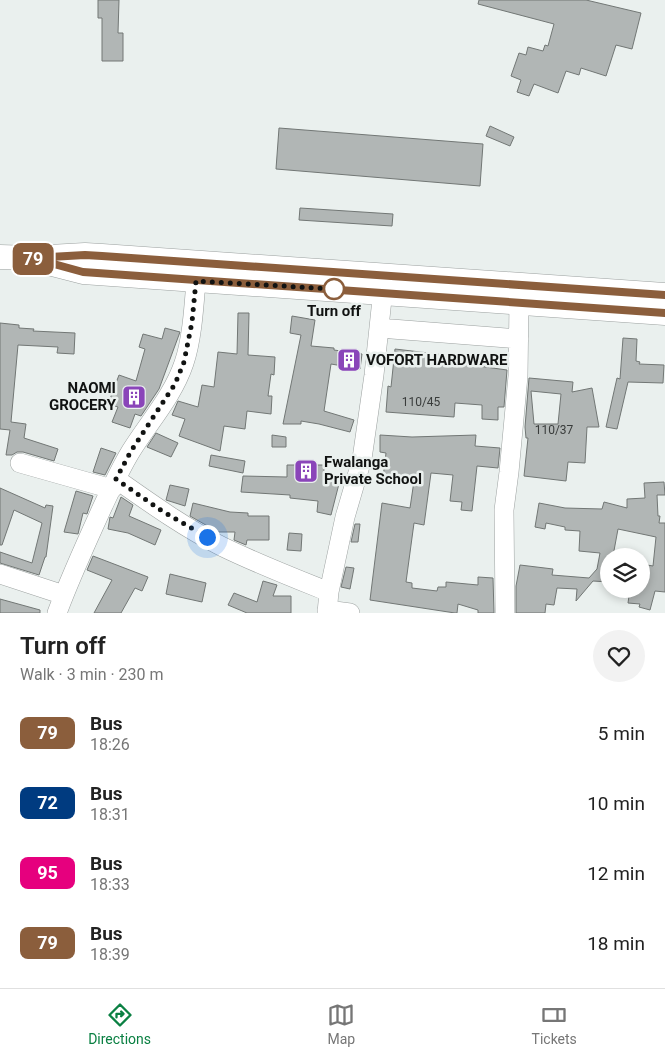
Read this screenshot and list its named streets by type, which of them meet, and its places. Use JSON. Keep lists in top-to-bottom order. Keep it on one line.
{"places":{"other":["Turn off"],"building":["VOFORT HARDWARE","NAOMI GROCERY","Fwalanga Private School"]},"lines":["bus line 79"],"house_numbers":["110/45","110/37"],"page":{"on_map":"79","heading":["Turn off","Walk · 3 min · 230 m"],"list":[{"mark":"79","name":"Bus","note":"18:26","value":"5 min"},{"mark":"72","name":"Bus","note":"18:31","value":"10 min"},{"mark":"95","name":"Bus","note":"18:33","value":"12 min"},{"mark":"79","name":"Bus","note":"18:39","value":"18 min"}],"tabs":["Directions","Map","Tickets"]}}
